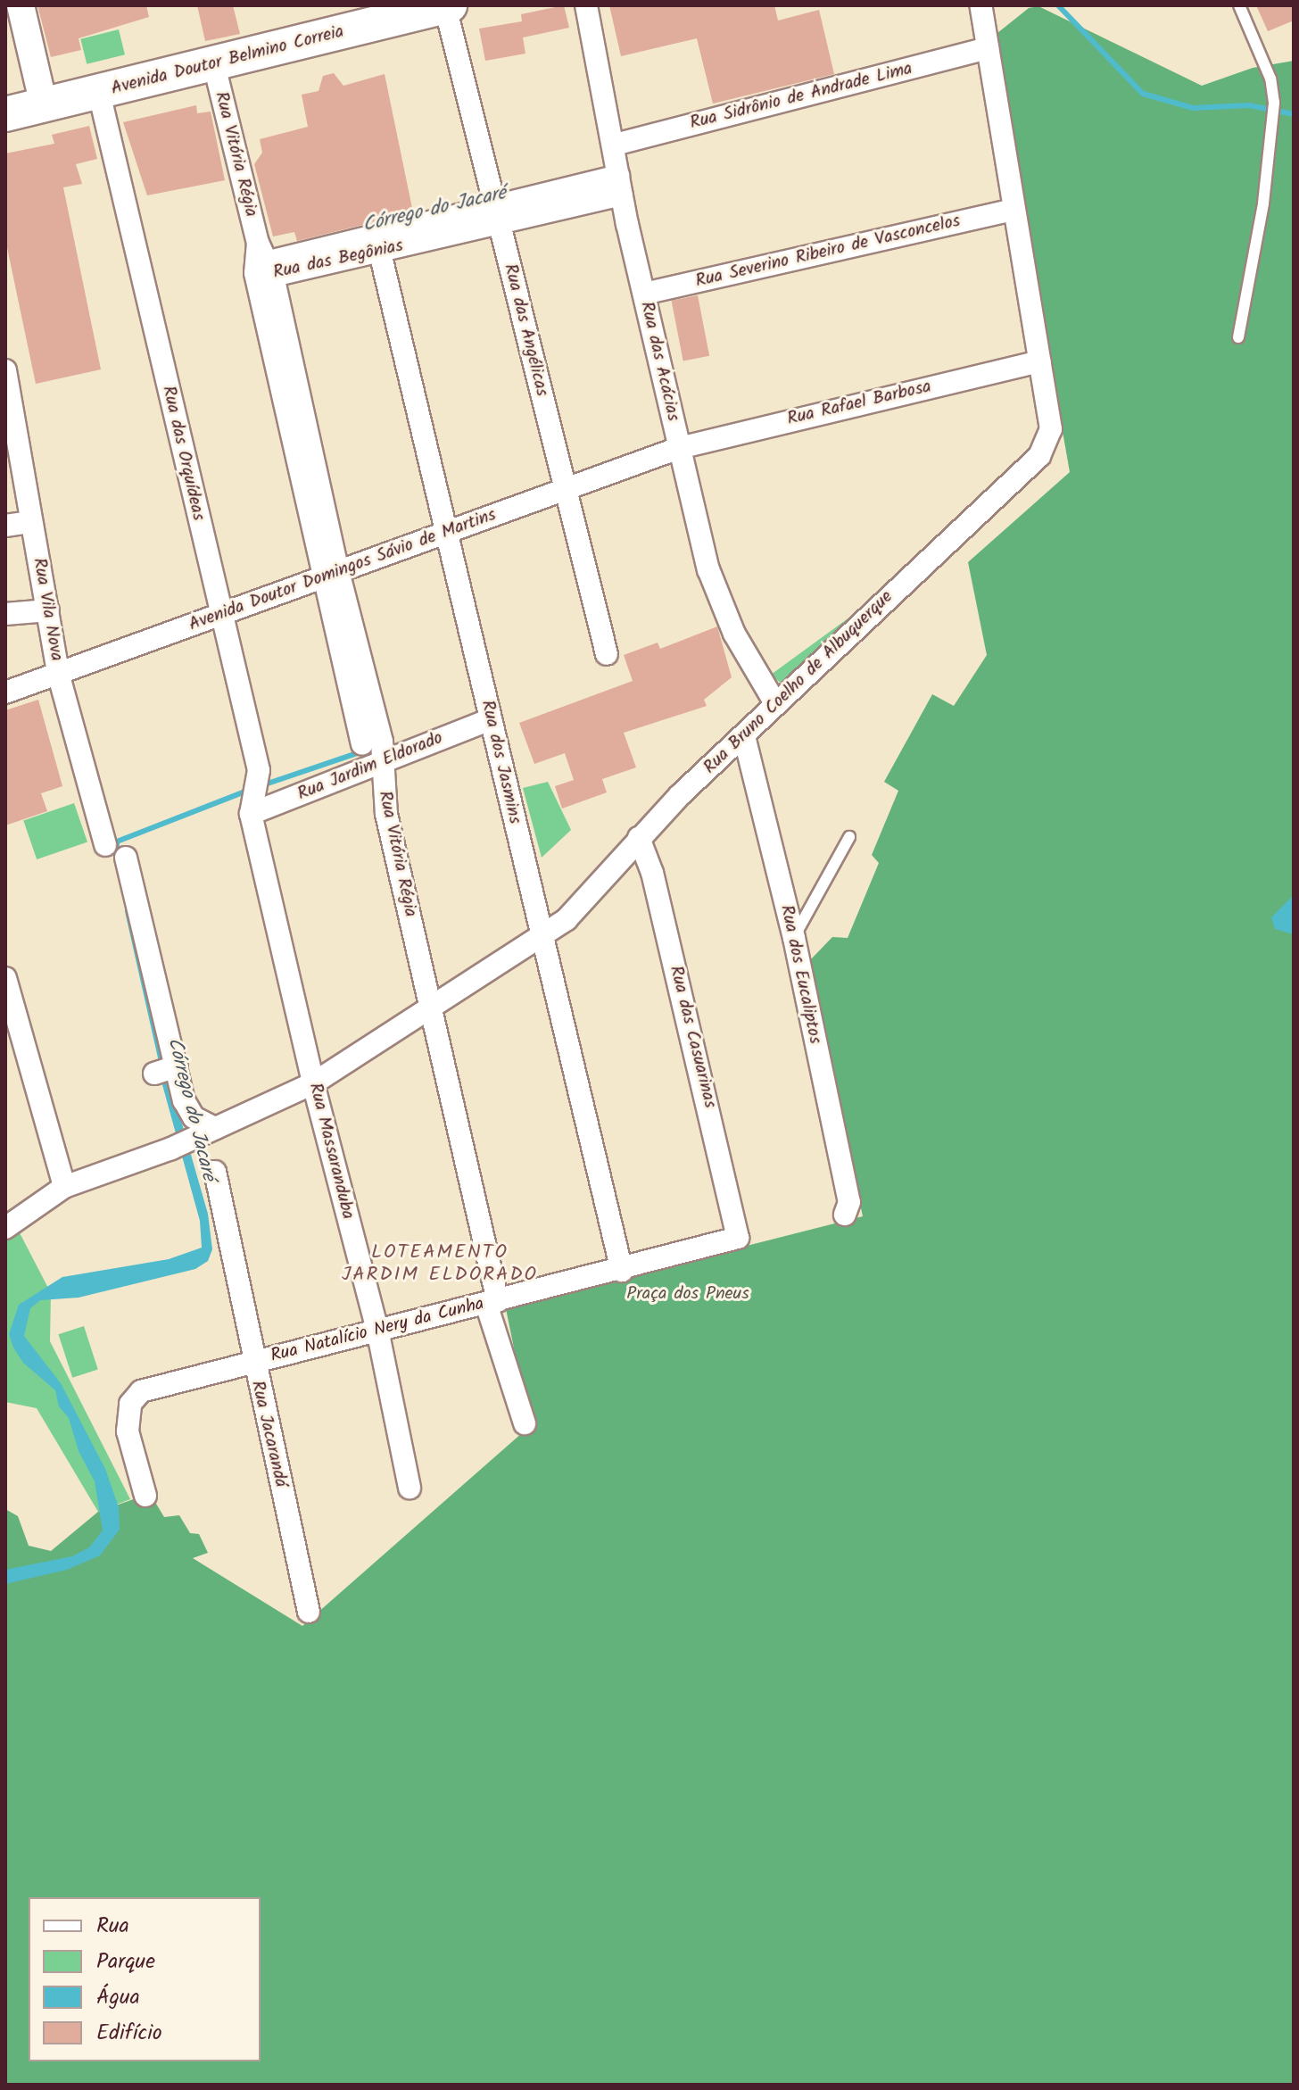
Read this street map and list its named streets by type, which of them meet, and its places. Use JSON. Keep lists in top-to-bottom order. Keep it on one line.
{"streets":{"main road":["Avenida Doutor Belmino Correia"],"street":["Rua Sidrônio de Andrade Lima","Rua Vitória Régia","Rua Severino Ribeiro de Vasconcelos","Rua das Begônias","Rua das Angélicas","Rua das Acácias","Rua Rafael Barbosa","Rua das Orquídeas","Avenida Doutor Domingos Sávio de Martins","Rua Vila Nova","Rua Bruno Coelho de Albuquerque","Rua dos Jasmins","Rua Jardim Eldorado","Rua dos Eucaliptos","Rua das Casuarinas","Rua Massaranduba","Rua Natalício Nery da Cunha","Rua Jacarandá"]},"crossings":[["Avenida Doutor Belmino Correia","Rua Vitória Régia"],["Avenida Doutor Belmino Correia","Rua das Angélicas"],["Avenida Doutor Belmino Correia","Rua das Orquídeas"],["Rua Sidrônio de Andrade Lima","Rua das Acácias"],["Rua Sidrônio de Andrade Lima","Rua Bruno Coelho de Albuquerque"],["Rua Vitória Régia","Rua das Begônias"],["Rua Vitória Régia","Avenida Doutor Domingos Sávio de Martins"],["Rua Vitória Régia","Rua Bruno Coelho de Albuquerque"],["Rua Vitória Régia","Rua Jardim Eldorado"],["Rua Vitória Régia","Rua Natalício Nery da Cunha"],["Rua Severino Ribeiro de Vasconcelos","Rua das Acácias"],["Rua Severino Ribeiro de Vasconcelos","Rua Bruno Coelho de Albuquerque"],["Rua das Begônias","Rua das Angélicas"],["Rua das Begônias","Rua das Acácias"],["Rua das Begônias","Rua dos Jasmins"],["Rua das Angélicas","Avenida Doutor Domingos Sávio de Martins"],["Rua das Acácias","Rua Rafael Barbosa"],["Rua das Acácias","Avenida Doutor Domingos Sávio de Martins"],["Rua das Acácias","Rua Bruno Coelho de Albuquerque"],["Rua Rafael Barbosa","Avenida Doutor Domingos Sávio de Martins"],["Rua Rafael Barbosa","Rua Bruno Coelho de Albuquerque"],["Rua das Orquídeas","Avenida Doutor Domingos Sávio de Martins"],["Rua das Orquídeas","Rua Jardim Eldorado"],["Rua das Orquídeas","Rua Massaranduba"],["Avenida Doutor Domingos Sávio de Martins","Rua Vila Nova"],["Avenida Doutor Domingos Sávio de Martins","Rua dos Jasmins"],["Rua Bruno Coelho de Albuquerque","Rua dos Jasmins"],["Rua Bruno Coelho de Albuquerque","Rua dos Eucaliptos"],["Rua Bruno Coelho de Albuquerque","Rua das Casuarinas"],["Rua Bruno Coelho de Albuquerque","Rua Massaranduba"],["Rua dos Jasmins","Rua Jardim Eldorado"],["Rua dos Jasmins","Rua Natalício Nery da Cunha"],["Rua Jardim Eldorado","Rua Massaranduba"],["Rua das Casuarinas","Rua Natalício Nery da Cunha"],["Rua Massaranduba","Rua Natalício Nery da Cunha"],["Rua Natalício Nery da Cunha","Rua Jacarandá"]],"districts":["LOTEAMENTO JARDIM ELDORADO"],"water":["Córrego do Jacaré"],"parks":["Praça dos Pneus"],"legend":["Rua","Parque","Água","Edifício"]}
